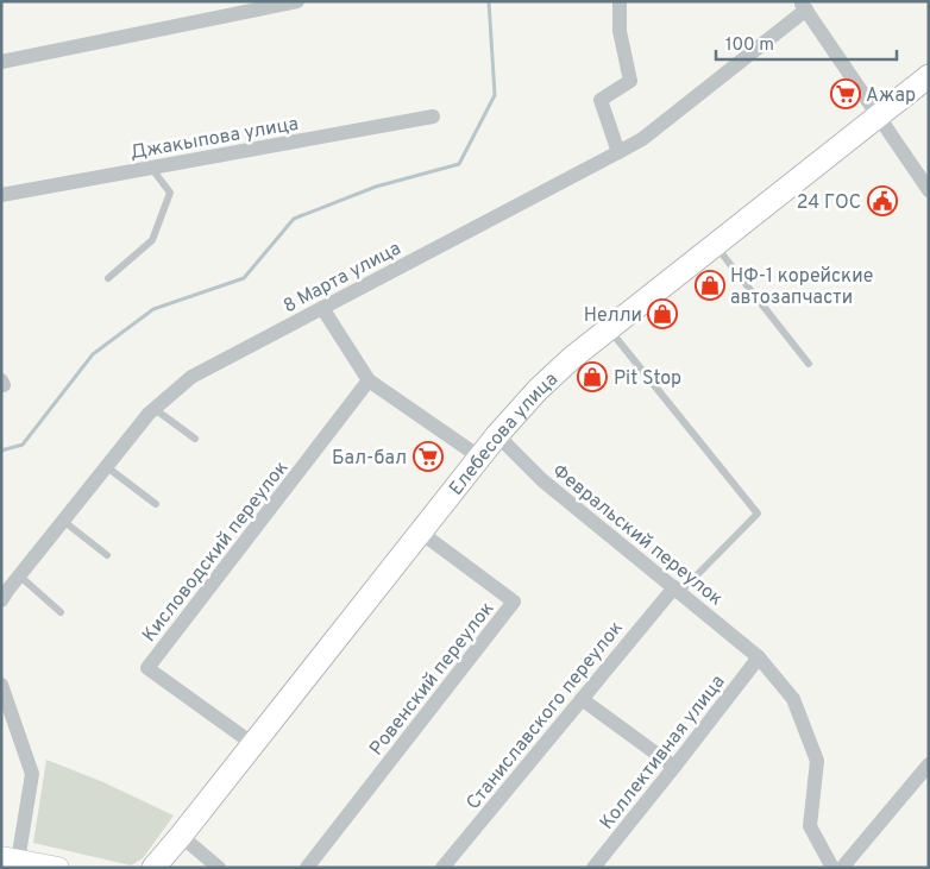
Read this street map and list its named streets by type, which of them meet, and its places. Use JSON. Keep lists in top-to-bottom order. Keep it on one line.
{"streets":{"main road":["Елебесова улица"],"street":["Джакыпова улица","8 Марта улица","Февральский переулок","Кисловодский переулок","Ровенский переулок","Станиславского переулок","Коллективная улица"]},"crossings":[["Елебесова улица","Февральский переулок"],["Елебесова улица","Кисловодский переулок"],["Елебесова улица","Ровенский переулок"],["Февральский переулок","Станиславского переулок"],["Февральский переулок","Коллективная улица"]],"places":{"supermarket":["Ажар","Бал-бал"],"public building":["24 ГОС"],"shop":["НФ-1 корейские автозапчасти","Нелли","Pit Stop"]},"scale_bar":"100 m"}
